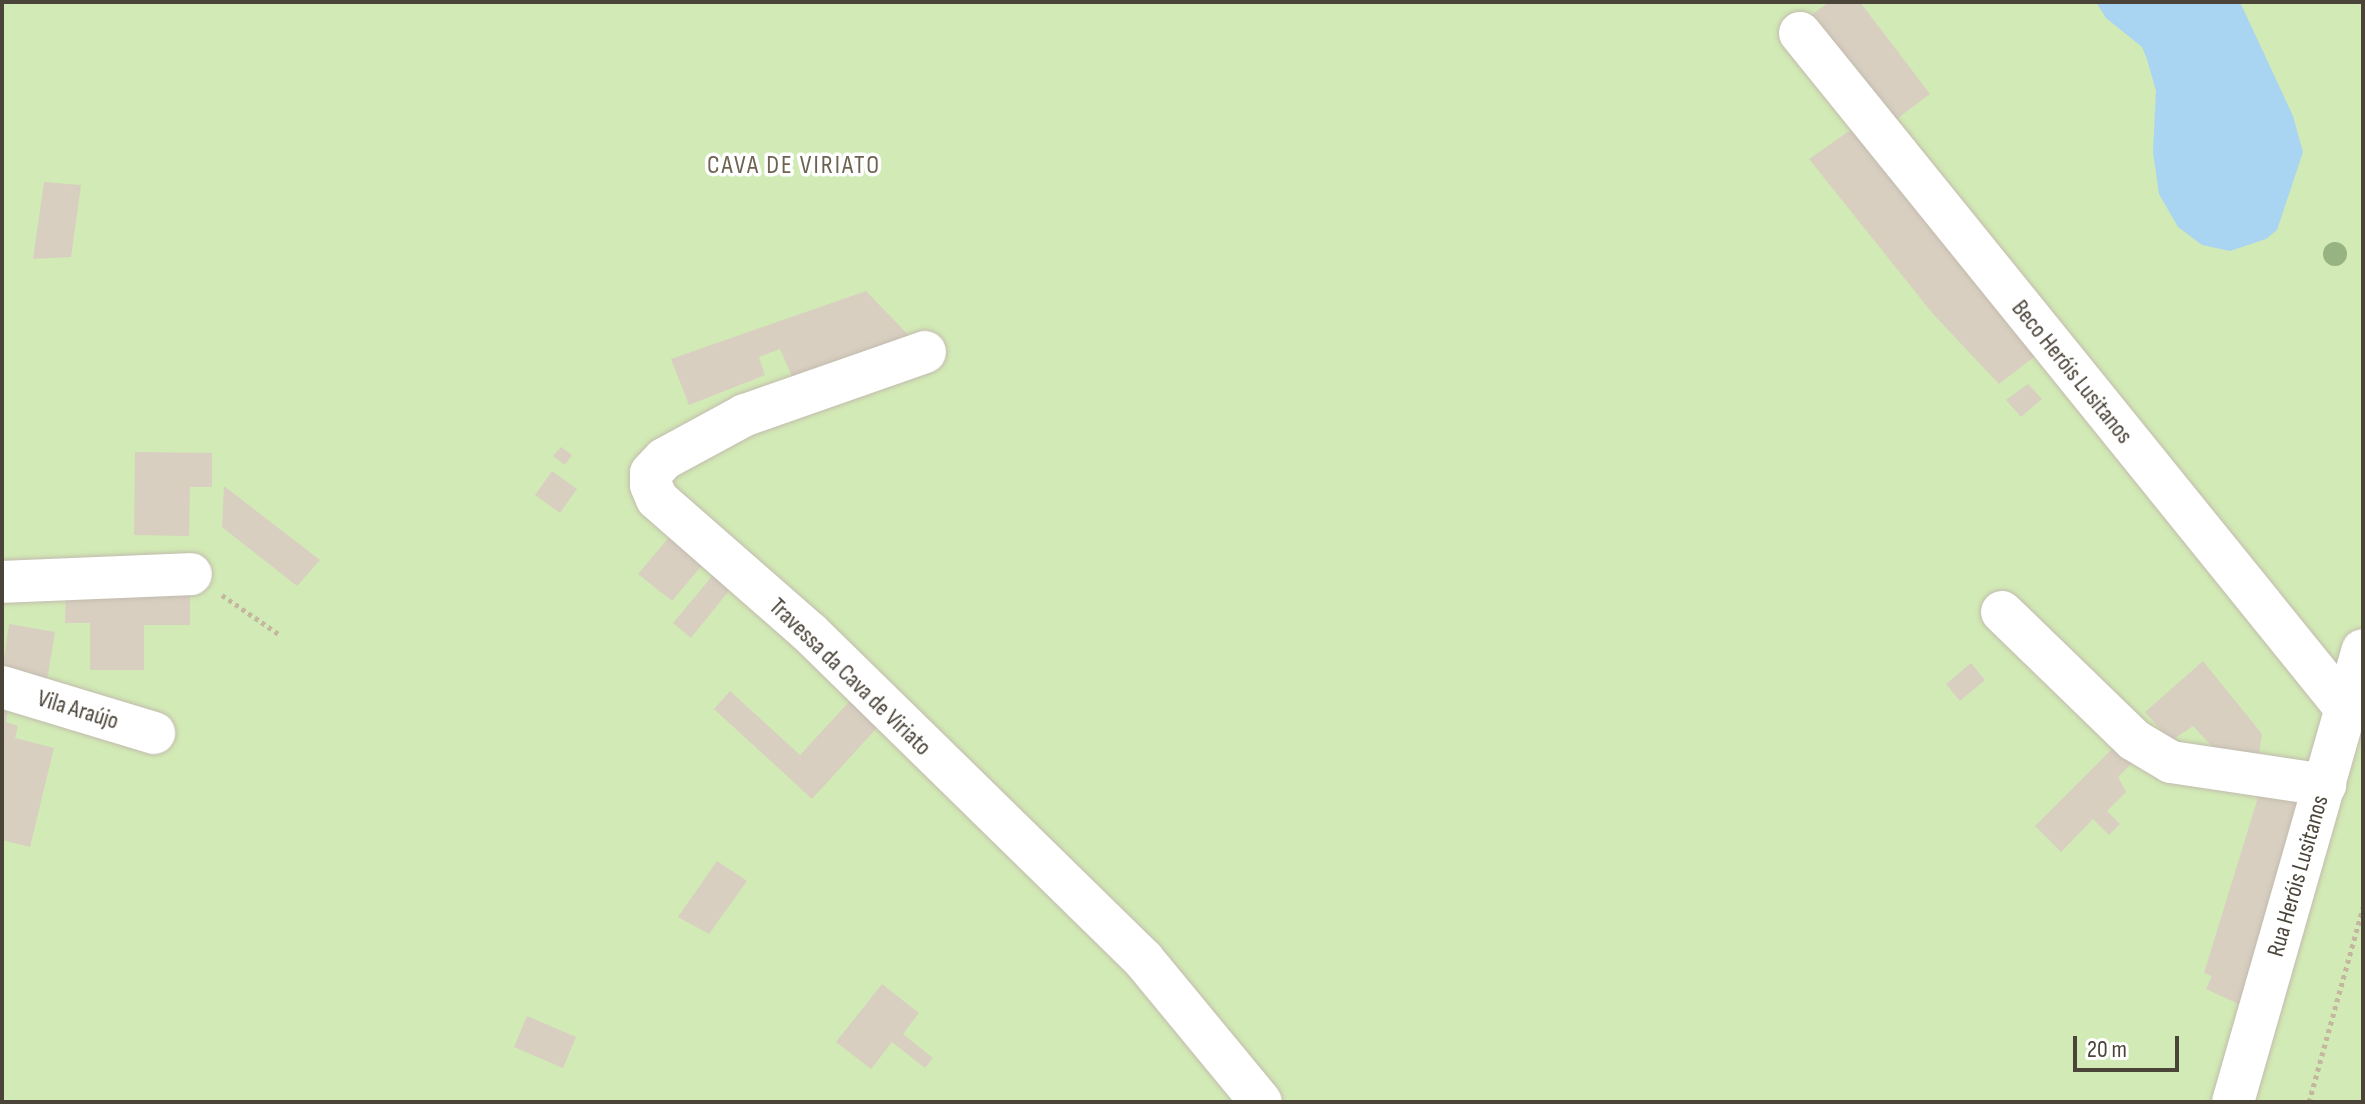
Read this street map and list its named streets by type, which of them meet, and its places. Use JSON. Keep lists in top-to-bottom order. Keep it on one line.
{"streets":{"street":["Beco Heróis Lusitanos","Travessa da Cava de Viriato","Vila Araújo","Rua Heróis Lusitanos"]},"crossings":[["Beco Heróis Lusitanos","Rua Heróis Lusitanos"]],"districts":["CAVA DE VIRIATO"],"scale_bar":"20 m"}
